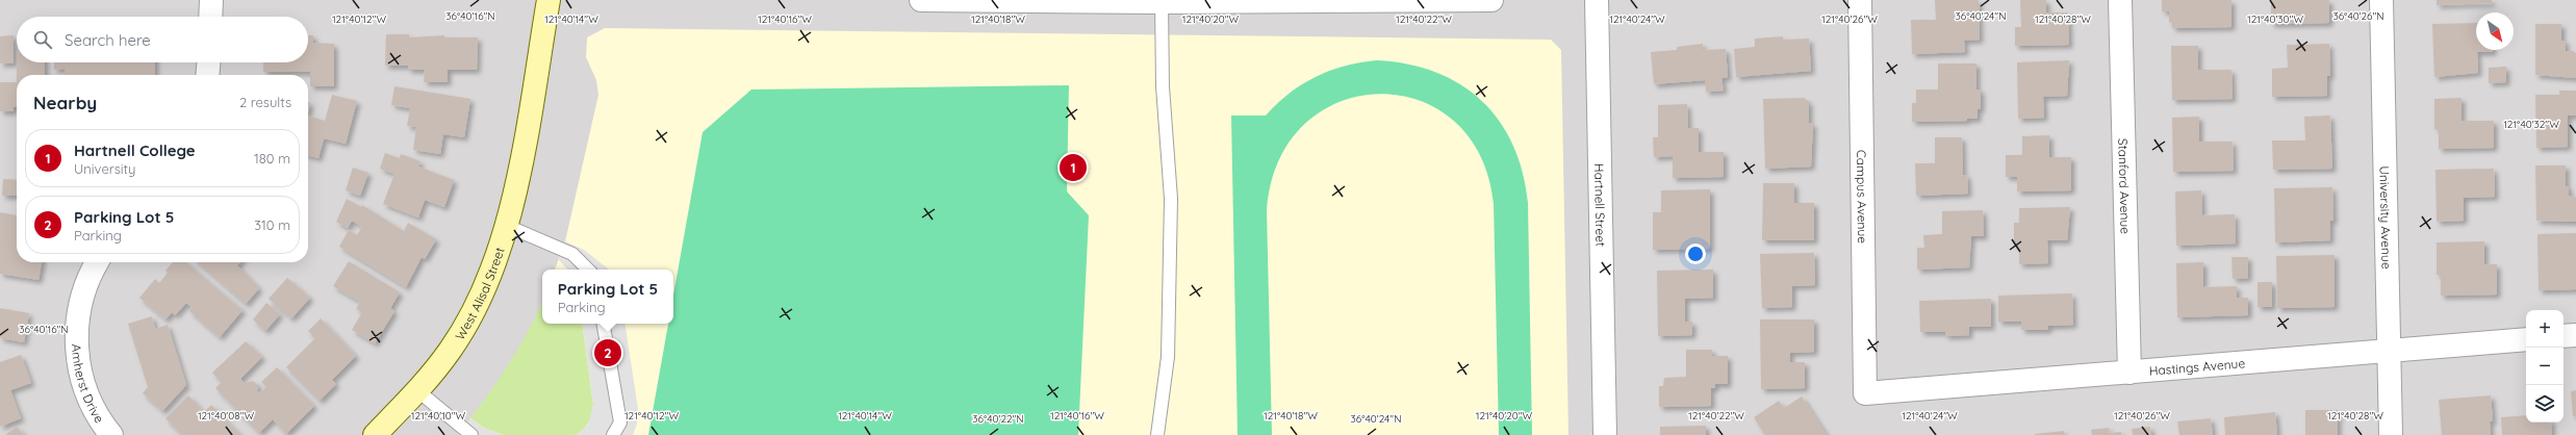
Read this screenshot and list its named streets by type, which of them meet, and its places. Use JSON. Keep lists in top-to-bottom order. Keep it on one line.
{"streets":{"main road":["West Alisal Street"],"street":["Stanford Avenue","Campus Avenue","Hartnell Street","University Avenue","Hastings Avenue","Amherst Drive"]},"crossings":[["Stanford Avenue","Hastings Avenue"],["Campus Avenue","Hastings Avenue"],["University Avenue","Hastings Avenue"]],"north":"bottom right","page":{"search":"Search here","heading":["Nearby","2 results"],"list":[{"mark":"1","name":"Hartnell College","note":"University","value":"180 m"},{"mark":"2","name":"Parking Lot 5","note":"Parking","value":"310 m"}],"pins":["1","2"],"popup":["Parking Lot 5","Parking"],"map_buttons":["+","−"]},"coordinates":["36°40'16\"N","36°40'24\"N","36°40'26\"N","121°40'12\"W","121°40'18\"W","121°40'24\"W","121°40'14\"W","121°40'16\"W","121°40'20\"W","121°40'22\"W","121°40'26\"W","121°40'28\"W","121°40'30\"W","121°40'32\"W","121°40'08\"W","121°40'10\"W","36°40'22\"N"]}
